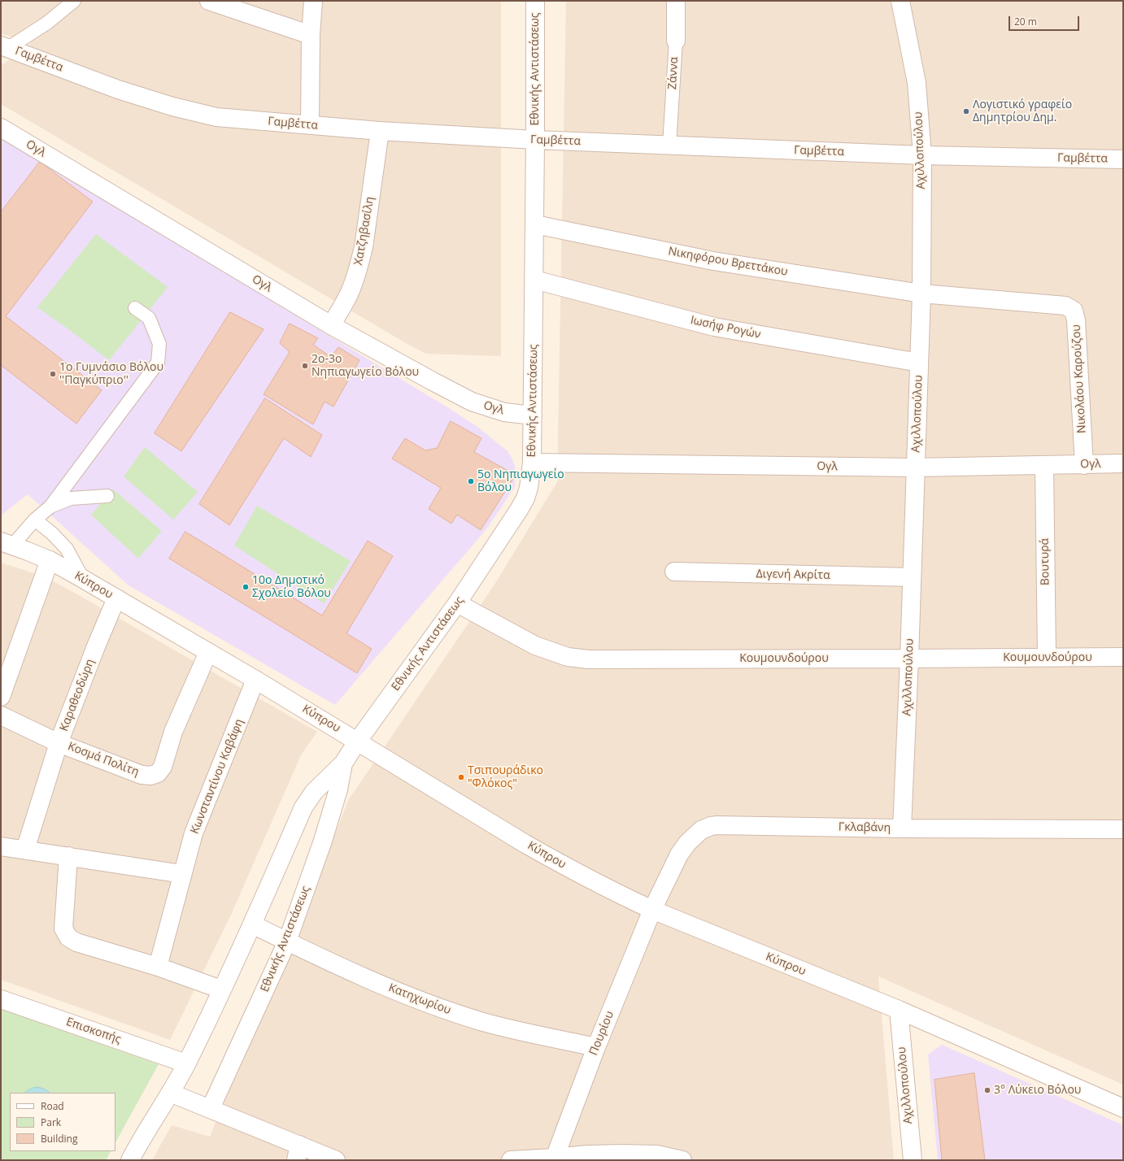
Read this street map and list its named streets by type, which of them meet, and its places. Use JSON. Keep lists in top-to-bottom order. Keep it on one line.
{"streets":{"street":["Γαμβέττα","Εθνικής Αντιστάσεως","Ζάννα","Ογλ","Αχιλλοπούλου","Χατζηβασίλη","Νικηφόρου Βρεττάκου","Ιωσήφ Ρογών","Νικολάου Καρούζου","Βουτυρά","Διγενή Ακρίτα","Κύπρου","Κουμουνδούρου","Καραθεοδώρη","Κοσμά Πολίτη","Κωνσταντίνου Καβάφη","Γκλαβάνη","Κατηχωρίου","Επισκοπής","Πουρίου"]},"crossings":[["Γαμβέττα","Εθνικής Αντιστάσεως"],["Γαμβέττα","Ζάννα"],["Γαμβέττα","Αχιλλοπούλου"],["Γαμβέττα","Χατζηβασίλη"],["Εθνικής Αντιστάσεως","Ογλ"],["Εθνικής Αντιστάσεως","Νικηφόρου Βρεττάκου"],["Εθνικής Αντιστάσεως","Ιωσήφ Ρογών"],["Εθνικής Αντιστάσεως","Κύπρου"],["Εθνικής Αντιστάσεως","Κουμουνδούρου"],["Εθνικής Αντιστάσεως","Κατηχωρίου"],["Εθνικής Αντιστάσεως","Επισκοπής"],["Ογλ","Αχιλλοπούλου"],["Ογλ","Χατζηβασίλη"],["Ογλ","Νικολάου Καρούζου"],["Ογλ","Βουτυρά"],["Αχιλλοπούλου","Νικηφόρου Βρεττάκου"],["Αχιλλοπούλου","Ιωσήφ Ρογών"],["Αχιλλοπούλου","Νικολάου Καρούζου"],["Αχιλλοπούλου","Διγενή Ακρίτα"],["Αχιλλοπούλου","Κύπρου"],["Αχιλλοπούλου","Κουμουνδούρου"],["Αχιλλοπούλου","Γκλαβάνη"],["Νικηφόρου Βρεττάκου","Νικολάου Καρούζου"],["Βουτυρά","Κουμουνδούρου"],["Κύπρου","Καραθεοδώρη"],["Κύπρου","Κοσμά Πολίτη"],["Κύπρου","Κωνσταντίνου Καβάφη"],["Κύπρου","Γκλαβάνη"],["Κύπρου","Πουρίου"],["Καραθεοδώρη","Κοσμά Πολίτη"],["Γκλαβάνη","Πουρίου"],["Κατηχωρίου","Πουρίου"]],"places":["Λογιστικό γραφείο Δημητρίου Δημ.","2ο-3ο Νηπιαγωγείο Βόλου","1ο Γυμνάσιο Βόλου ''Παγκύπριο''","5ο Νηπιαγωγείο Βόλου","10ο Δημοτικό Σχολείο Βόλου","Τσιπουράδικο \"Φλόκος\"","3° Λύκειο Βόλου"],"legend":["Road","Park","Building"],"scale_bar":"20 m"}
